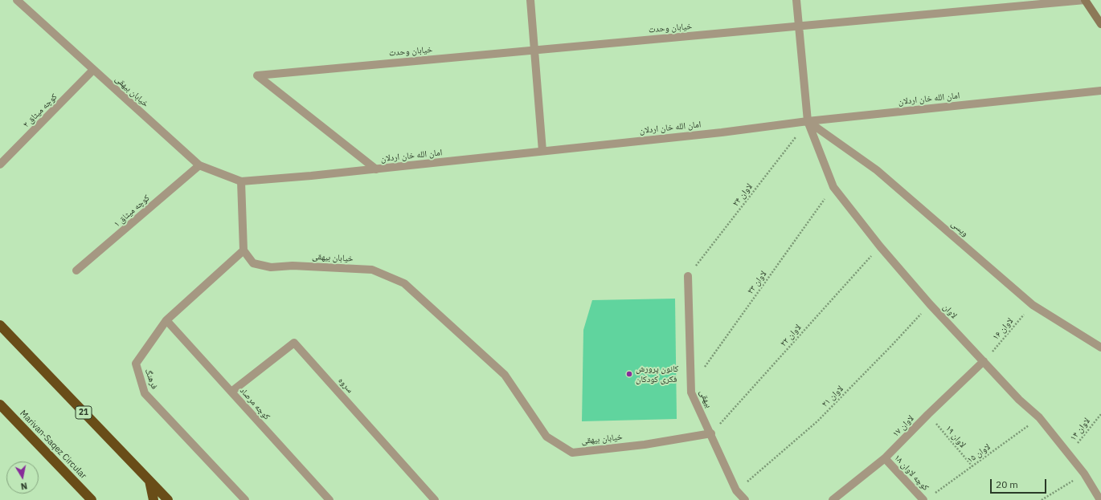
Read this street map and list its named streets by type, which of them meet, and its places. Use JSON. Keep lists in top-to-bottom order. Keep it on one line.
{"streets":{"highway":["21","Marivan-Saqez Circular"],"street":["خیابان وحدت","خیابان بیهقی","امان الله خان اردلان","کوچه میثاق ۲","کوچه میثاق ۱","ویسی","لاوان","فرهنگ","سروه","بیهقی","کوچه مرصاد","لاوان ۱۷","کوچه لاوان ۱۸"],"path":["لاوان ۲۴","لاوان ۲۳","لاوان ۱۶","لاوان ۲۲","لاوان ۲۱","لاوان ۱۴","لاوان ۱۹","لاوان ۱۵"]},"crossings":[["خیابان وحدت","امان الله خان اردلان"],["خیابان وحدت","لاوان"],["خیابان بیهقی","امان الله خان اردلان"],["خیابان بیهقی","کوچه میثاق ۲"],["خیابان بیهقی","کوچه میثاق ۱"],["خیابان بیهقی","لاوان ۲۲"],["خیابان بیهقی","فرهنگ"],["خیابان بیهقی","بیهقی"],["امان الله خان اردلان","لاوان ۲۴"],["امان الله خان اردلان","ویسی"],["امان الله خان اردلان","لاوان"],["لاوان ۲۴","ویسی"],["لاوان ۲۴","لاوان"],["لاوان ۲۴","بیهقی"],["ویسی","لاوان"],["ویسی","لاوان ۱۶"],["لاوان ۲۳","لاوان"],["لاوان ۲۳","بیهقی"],["لاوان","لاوان ۱۶"],["لاوان","لاوان ۲۲"],["لاوان","لاوان ۲۱"],["لاوان","لاوان ۱۷"],["لاوان","لاوان ۱۴"],["لاوان","لاوان ۱۵"],["لاوان ۱۶","لاوان ۱۷"],["لاوان ۲۲","بیهقی"],["فرهنگ","کوچه مرصاد"],["سروه","کوچه مرصاد"],["لاوان ۲۱","بیهقی"],["لاوان ۱۷","لاوان ۱۹"],["لاوان ۱۷","کوچه لاوان ۱۸"],["لاوان ۱۹","لاوان ۱۵"]],"places":["کانون پرورش فکری کودکان"],"scale_bar":"20 m","north":"bottom"}
